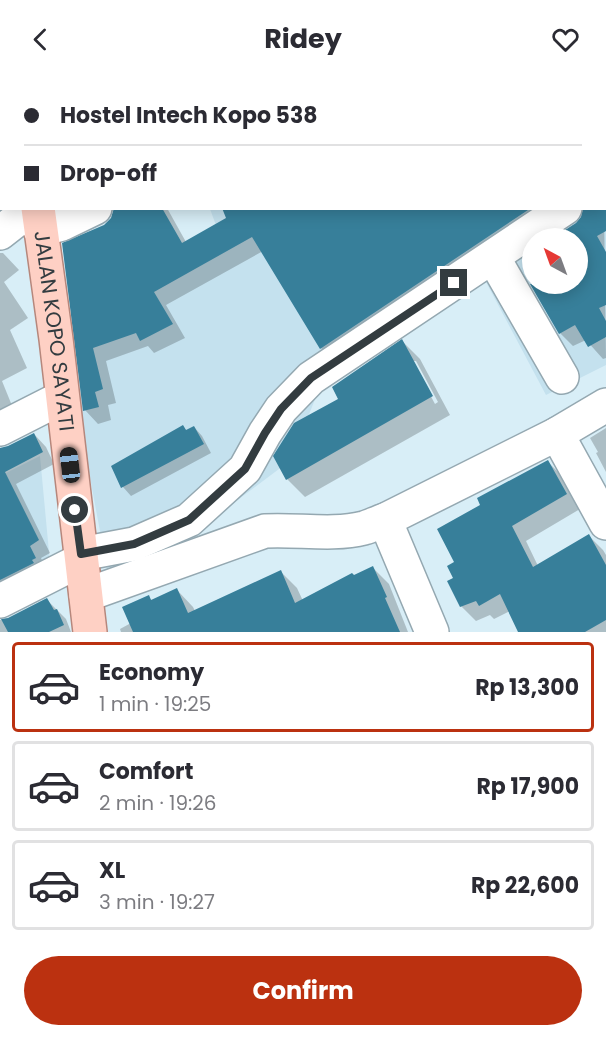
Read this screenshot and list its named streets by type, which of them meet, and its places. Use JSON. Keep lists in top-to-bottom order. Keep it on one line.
{"streets":{"main road":["JALAN KOPO SAYATI"]},"north":"top left","page":{"header":"Ridey","banner":["Hostel Intech Kopo 538","Drop-off"],"list":[{"name":"Economy","note":"1 min · 19:25","value":"Rp 13,300"},{"name":"Comfort","note":"2 min · 19:26","value":"Rp 17,900"},{"name":"XL","note":"3 min · 19:27","value":"Rp 22,600"}],"buttons":"Confirm"}}
